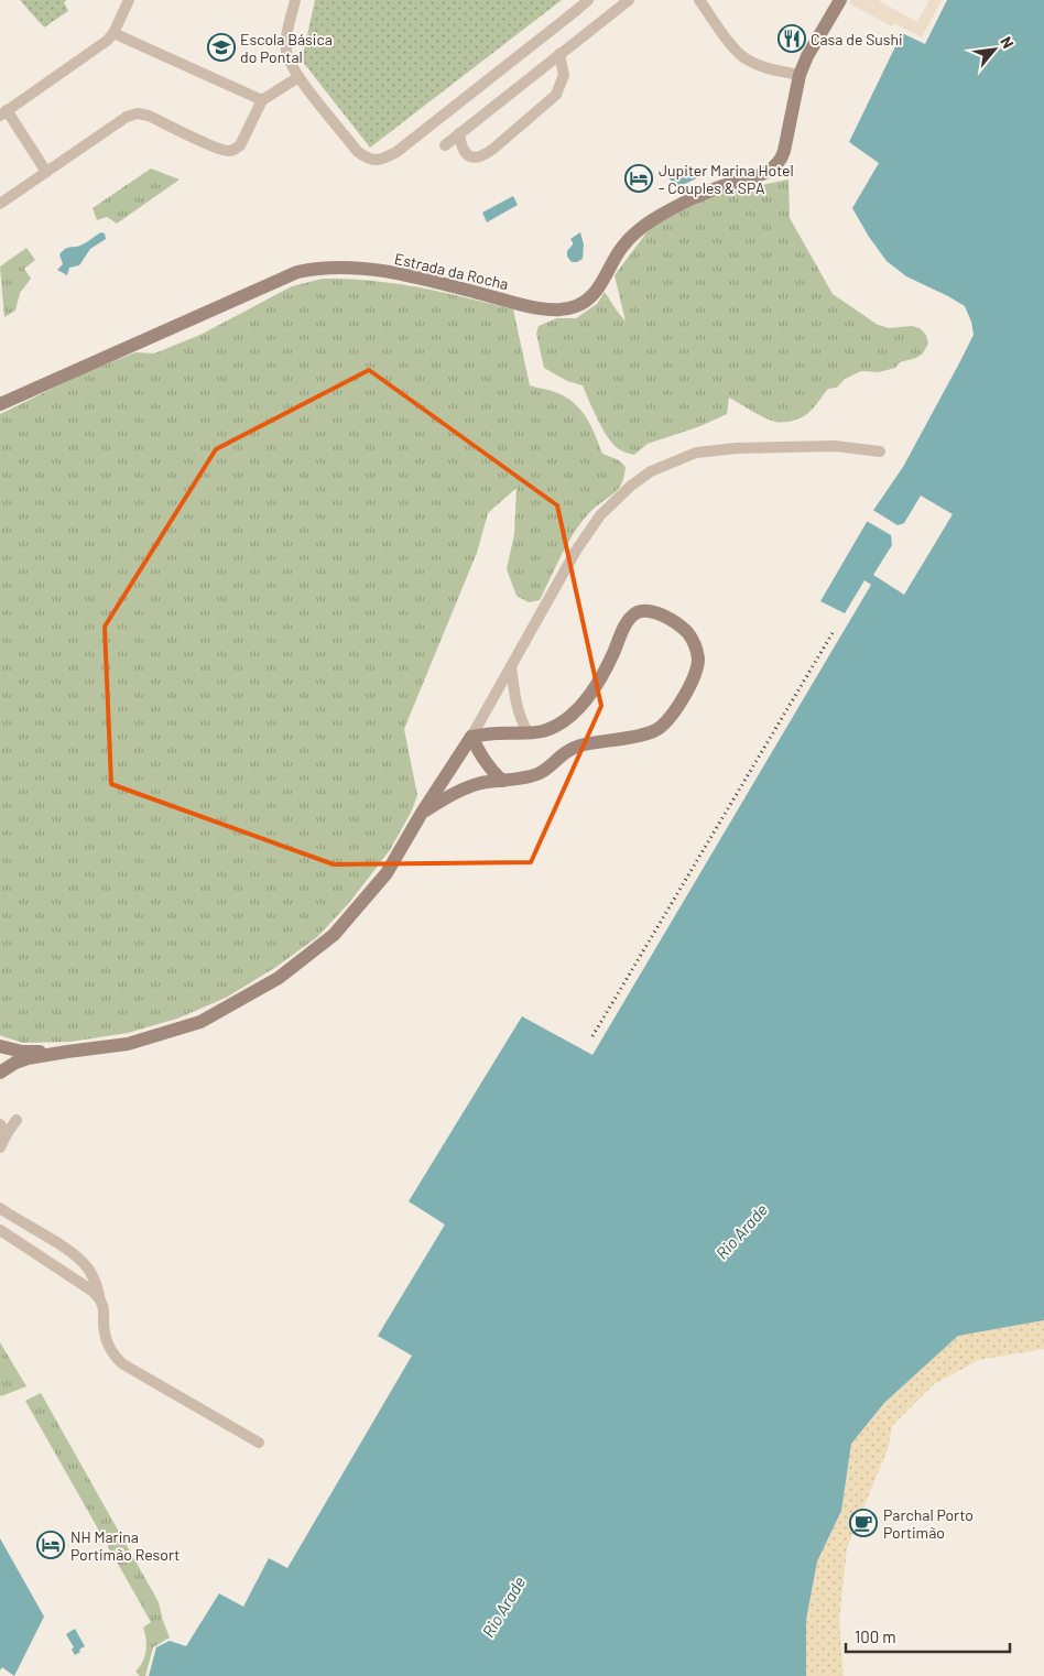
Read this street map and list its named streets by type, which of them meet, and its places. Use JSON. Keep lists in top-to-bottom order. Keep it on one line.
{"streets":{"street":["Estrada da Rocha"]},"water":["Rio Arade"],"places":{"restaurant":["Casa de Sushi"],"school or university":["Escola Básica do Pontal"],"hotel":["Jupiter Marina Hotel - Couples & SPA","NH Marina Portimão Resort"],"cafe":["Parchal Porto Portimão"]},"scale_bar":"100 m","north":"top right"}
